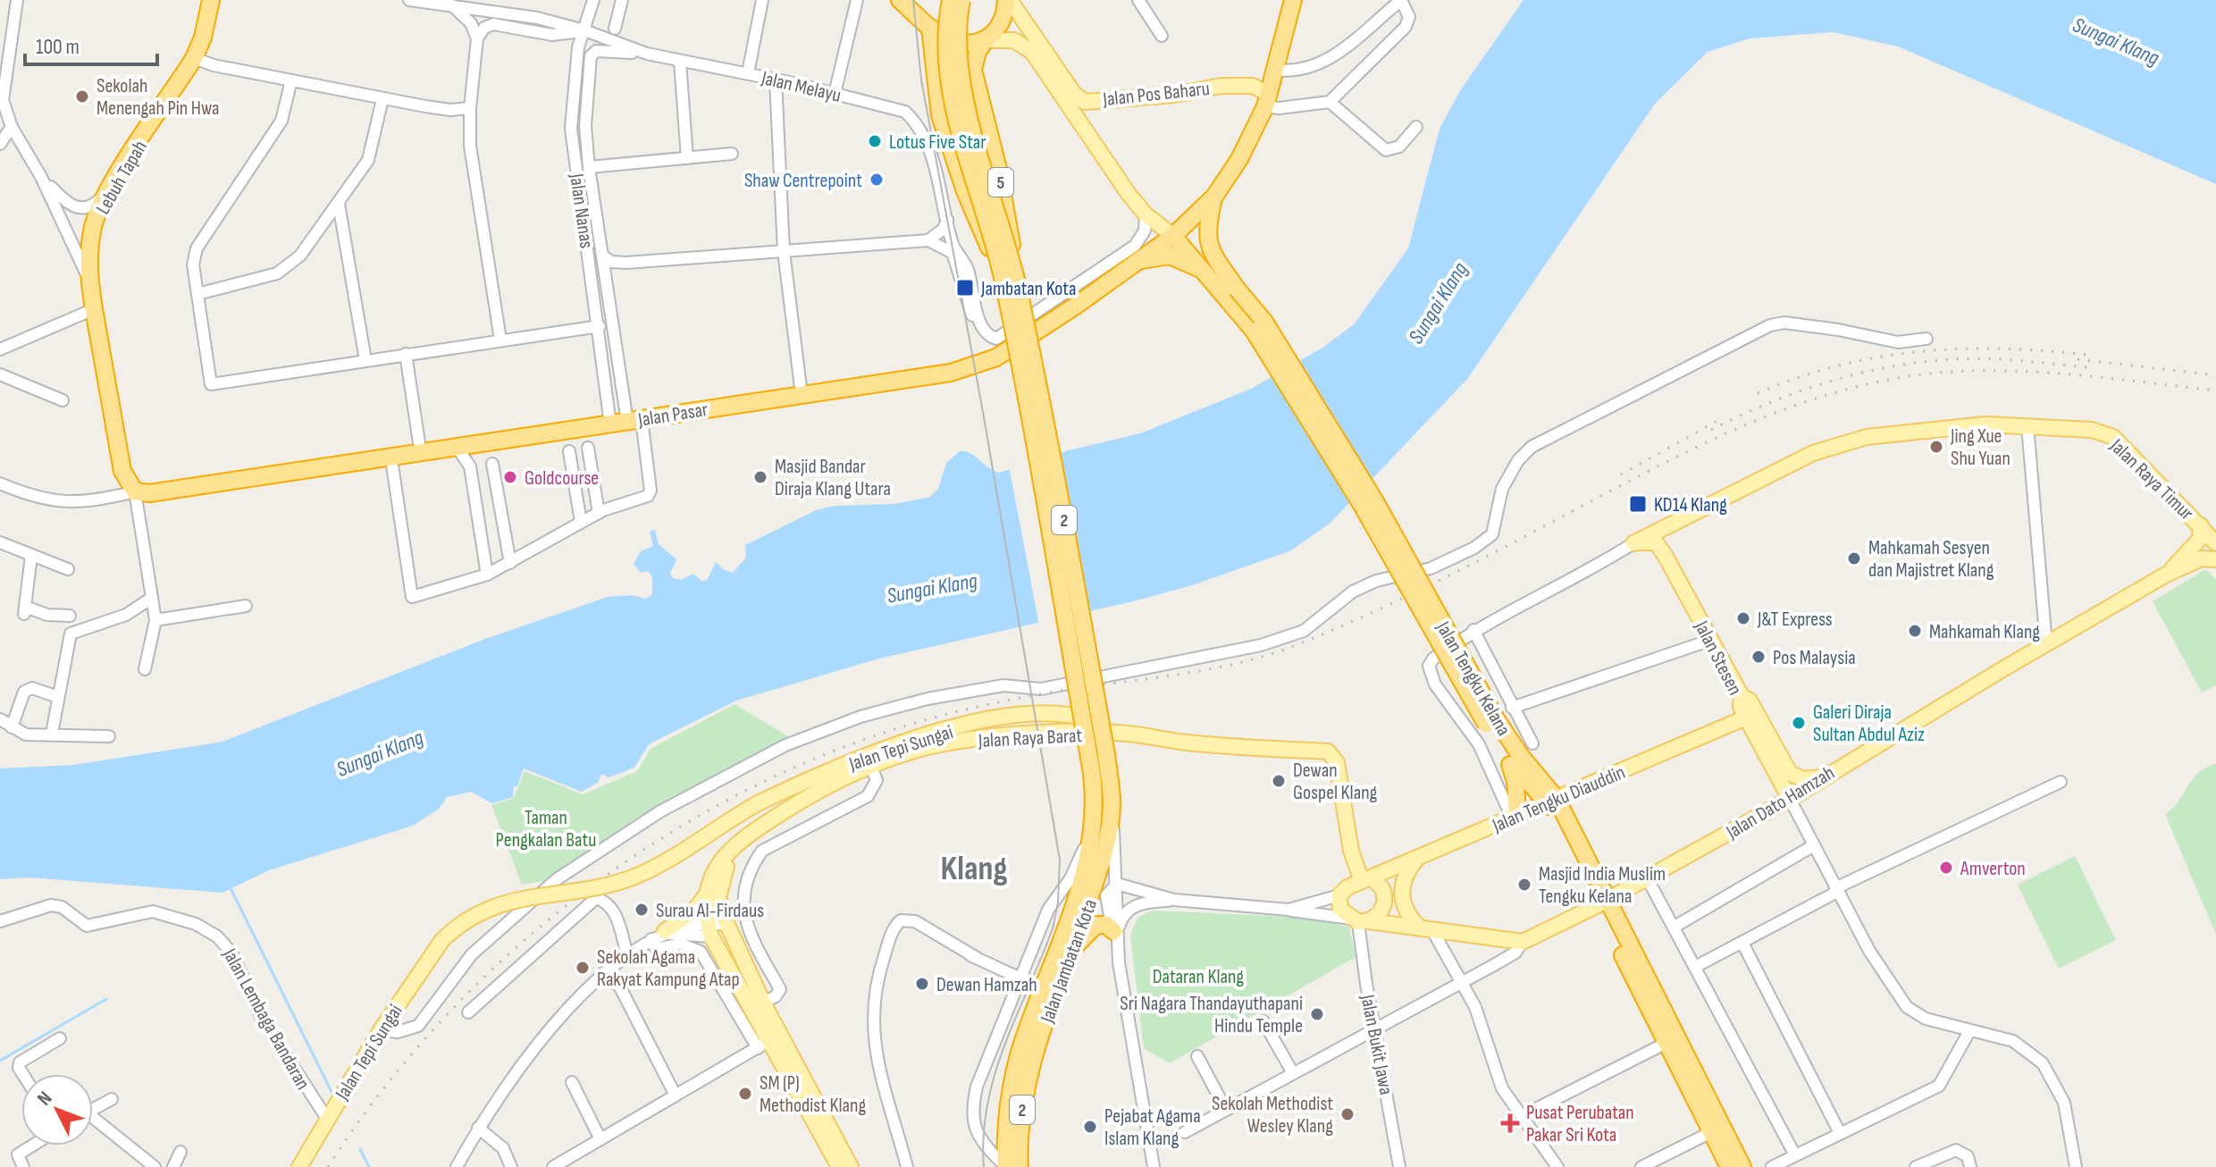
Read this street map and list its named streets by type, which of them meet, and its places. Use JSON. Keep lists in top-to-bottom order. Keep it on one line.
{"streets":{"highway":["Lebuh Tapah","5","Jalan Pasar","2","Jalan Tengku Kelana","Jalan Jambatan Kota"],"main road":["Jalan Pos Baharu","Jalan Raya Timur","Jalan Stesen","Jalan Raya Barat","Jalan Tepi Sungai","Jalan Tengku Diauddin","Jalan Dato Hamzah","Jalan Bukit Jawa"],"street":["Jalan Melayu","Jalan Nanas","Jalan Lembaga Bandaran"]},"crossings":[["Jalan Melayu","Jalan Pos Baharu"],["Jalan Melayu","Jalan Nanas"],["Jalan Pos Baharu","5"],["Jalan Pos Baharu","Jalan Pasar"],["Jalan Pos Baharu","Jalan Tengku Kelana"],["Lebuh Tapah","Jalan Pasar"],["5","2"],["5","Jalan Jambatan Kota"],["Jalan Nanas","Jalan Pasar"],["Jalan Pasar","Jalan Tengku Kelana"],["2","Jalan Jambatan Kota"],["Jalan Stesen","Jalan Tengku Diauddin"],["Jalan Stesen","Jalan Dato Hamzah"],["Jalan Tengku Kelana","Jalan Tengku Diauddin"],["Jalan Tengku Kelana","Jalan Dato Hamzah"],["Jalan Raya Barat","Jalan Tepi Sungai"],["Jalan Raya Barat","Jalan Bukit Jawa"],["Jalan Tepi Sungai","Jalan Lembaga Bandaran"],["Jalan Tengku Diauddin","Jalan Bukit Jawa"]],"districts":["Klang"],"water":["Sungai Klang"],"parks":["Taman Pengkalan Batu","Dataran Klang"],"places":{"other":["Sekolah Menengah Pin Hwa","Lotus Five Star","Shaw Centrepoint","Jing Xue Shu Yuan","Goldcourse","Masjid Bandar Diraja Klang Utara","Mahkamah Sesyen dan Majistret Klang","J&T Express","Mahkamah Klang","Pos Malaysia","Galeri Diraja Sultan Abdul Aziz","Dewan Gospel Klang","Amverton","Masjid India Muslim Tengku Kelana","Surau Al-Firdaus","Sekolah Agama Rakyat Kampung Atap","Dewan Hamzah","Sri Nagara Thandayuthapani Hindu Temple","SM (P) Methodist Klang","Sekolah Methodist Wesley Klang","Pejabat Agama Islam Klang"],"transit":["Jambatan Kota","KD14 Klang"],"health":["Pusat Perubatan Pakar Sri Kota"]},"scale_bar":"100 m","north":"top left"}
